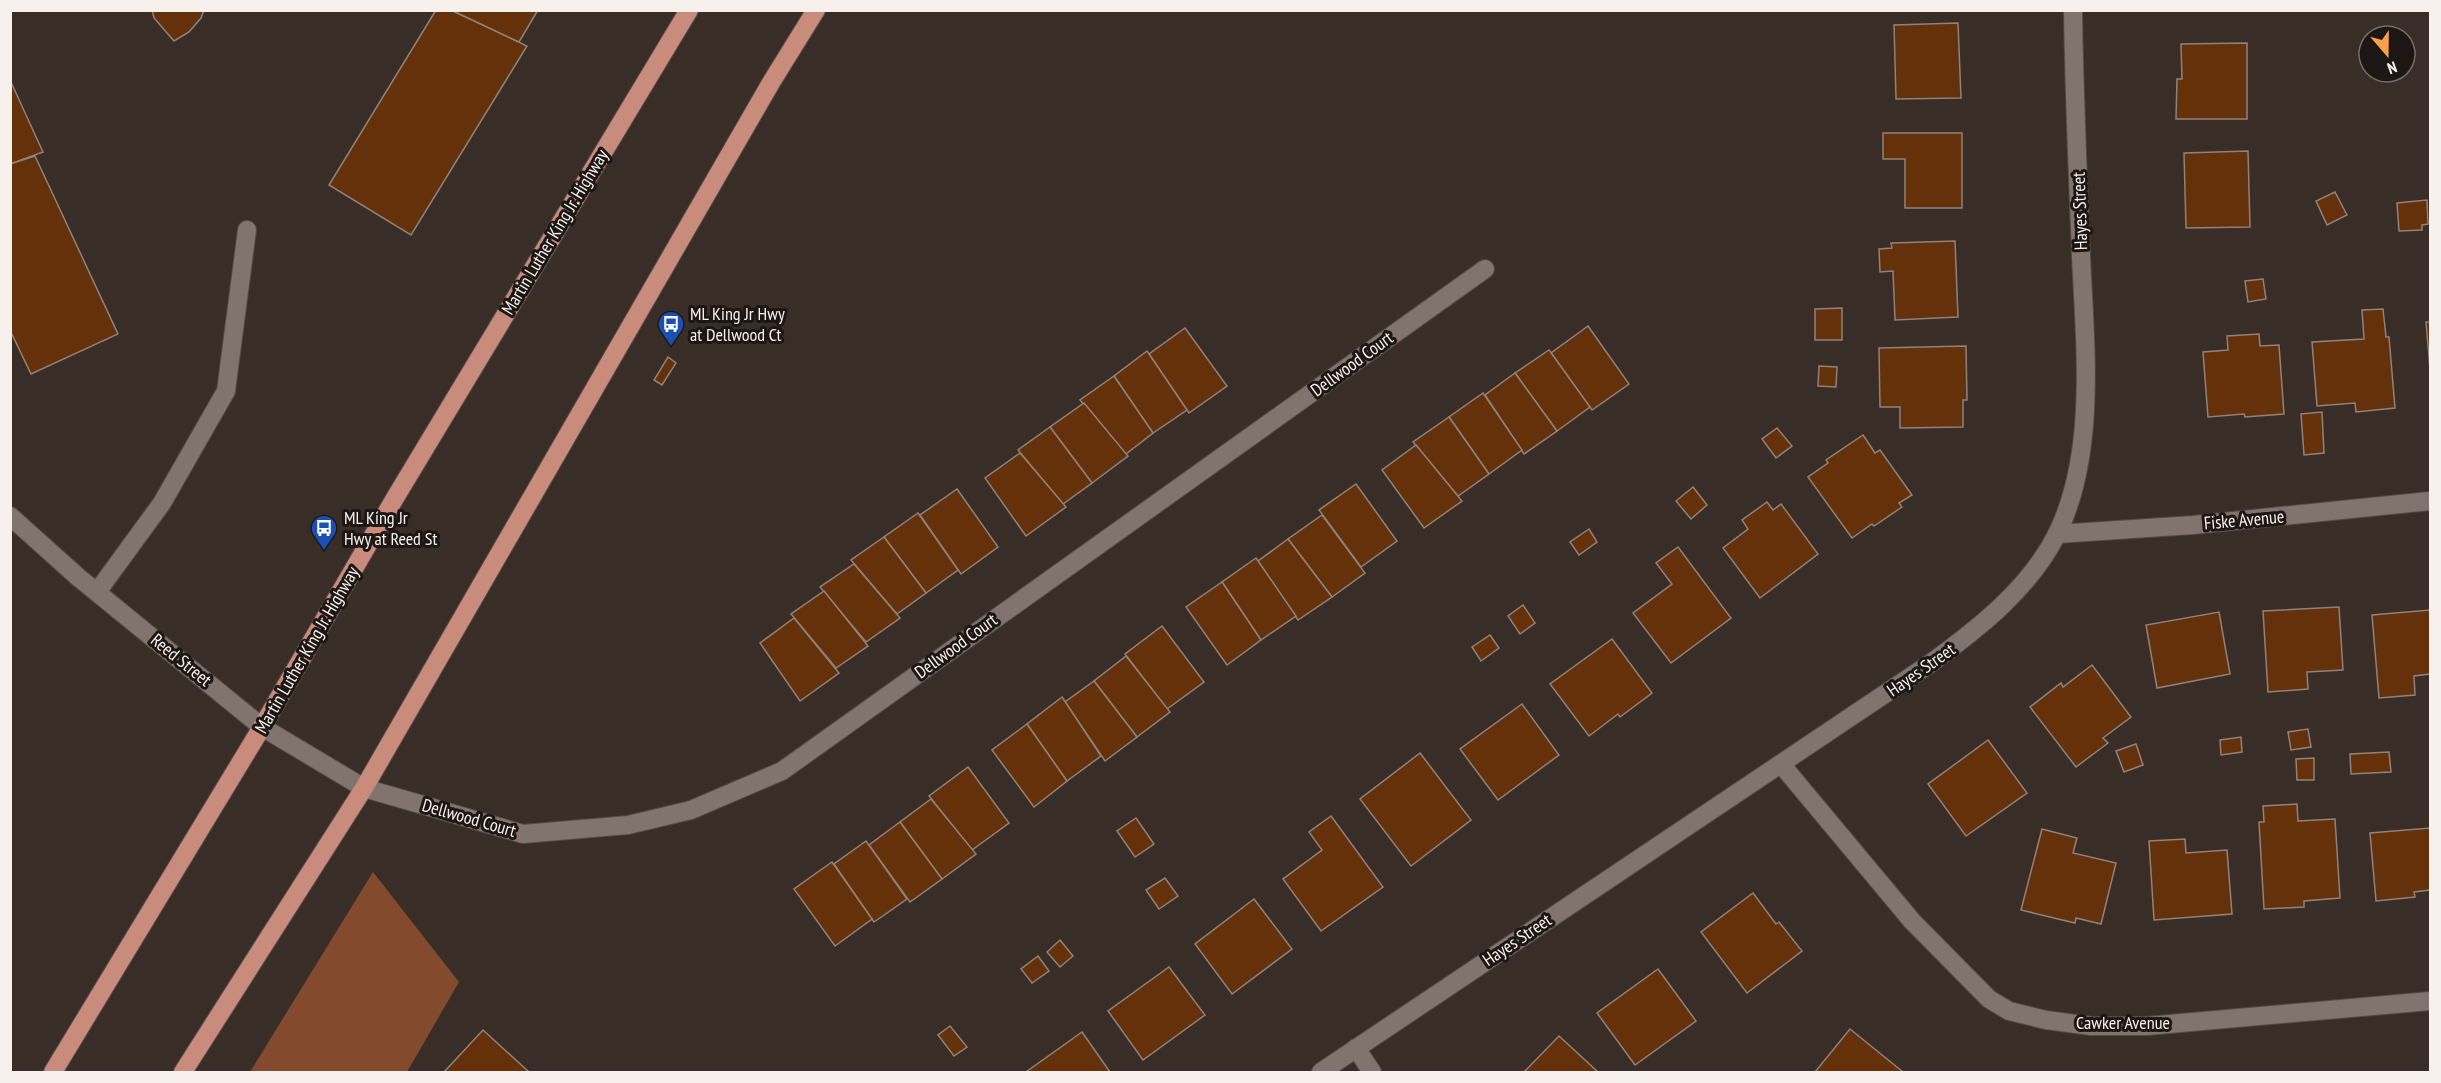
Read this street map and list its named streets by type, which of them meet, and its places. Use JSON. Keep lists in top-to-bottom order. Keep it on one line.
{"streets":{"main road":["Martin Luther King Jr. Highway"],"street":["Hayes Street","Dellwood Court","Fiske Avenue","Reed Street","Cawker Avenue"]},"crossings":[["Hayes Street","Fiske Avenue"],["Hayes Street","Cawker Avenue"],["Martin Luther King Jr. Highway","Reed Street"],["Dellwood Court","Reed Street"]],"places":{"bus stop":["ML King Jr Hwy at Dellwood Ct","ML King Jr Hwy at Reed St"]},"north":"bottom"}
